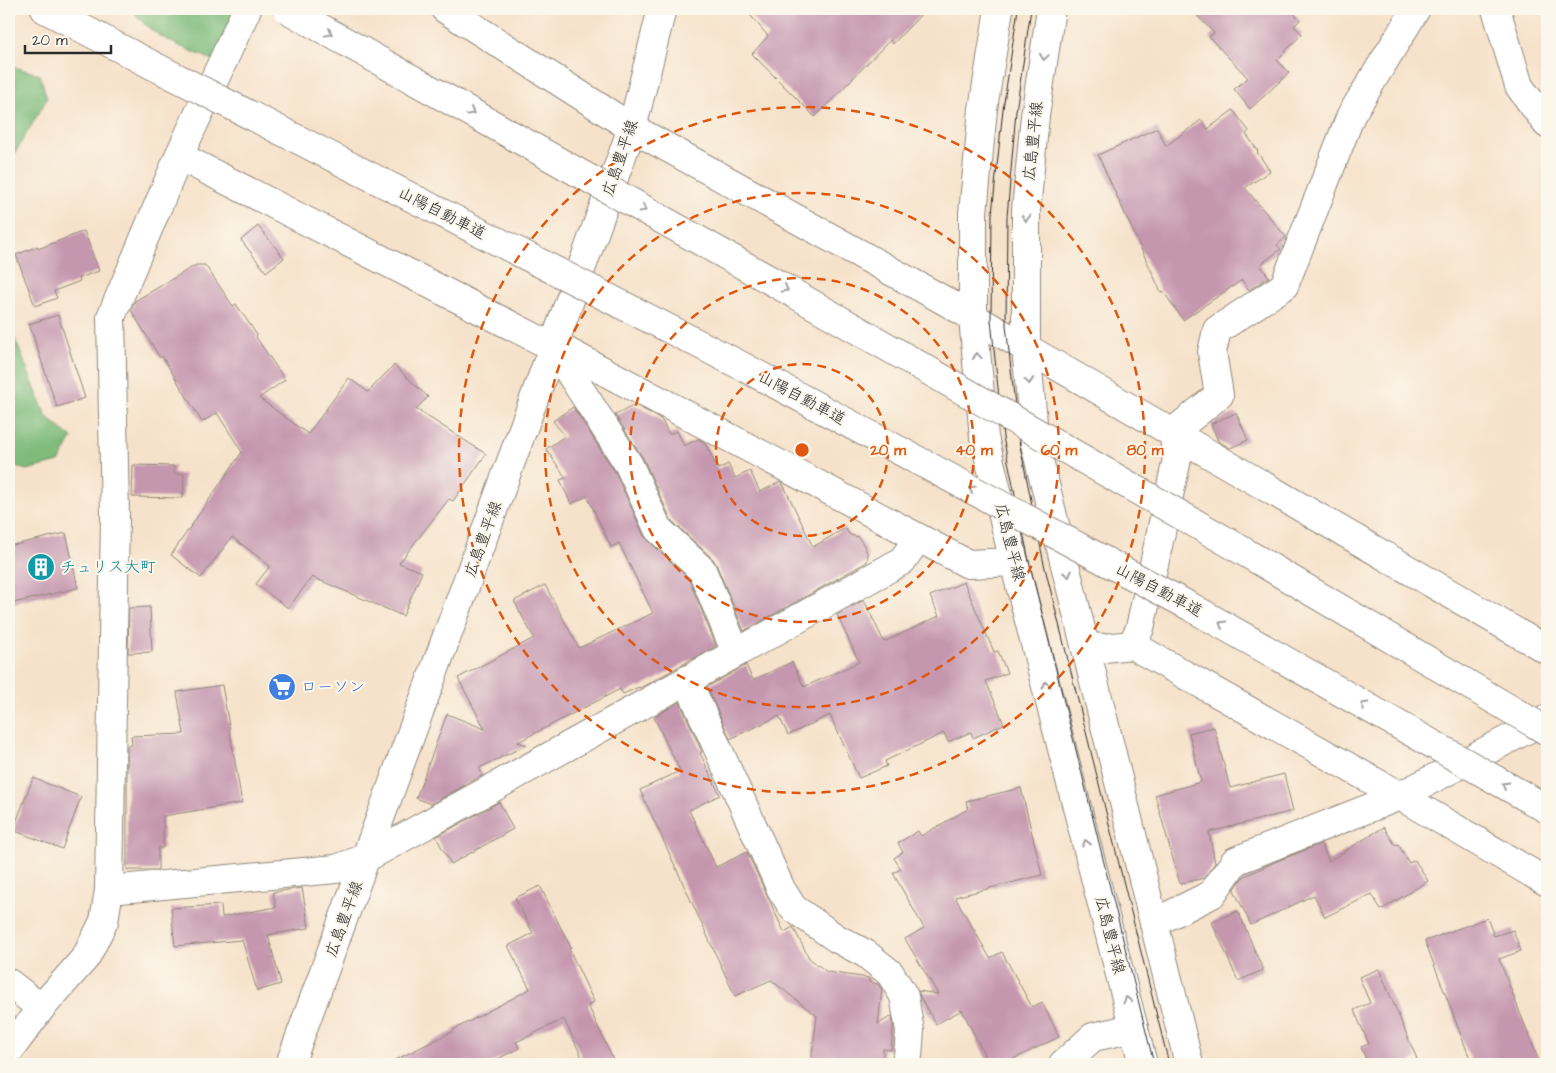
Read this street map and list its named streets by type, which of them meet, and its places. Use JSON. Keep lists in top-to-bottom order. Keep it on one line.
{"streets":{"main road":["広島豊平線","山陽自動車道"]},"places":{"building":["チュリス大町"],"supermarket":["ローソン"]},"scale_bar":"20 m","rings":["20 m","40 m","60 m","80 m"]}
